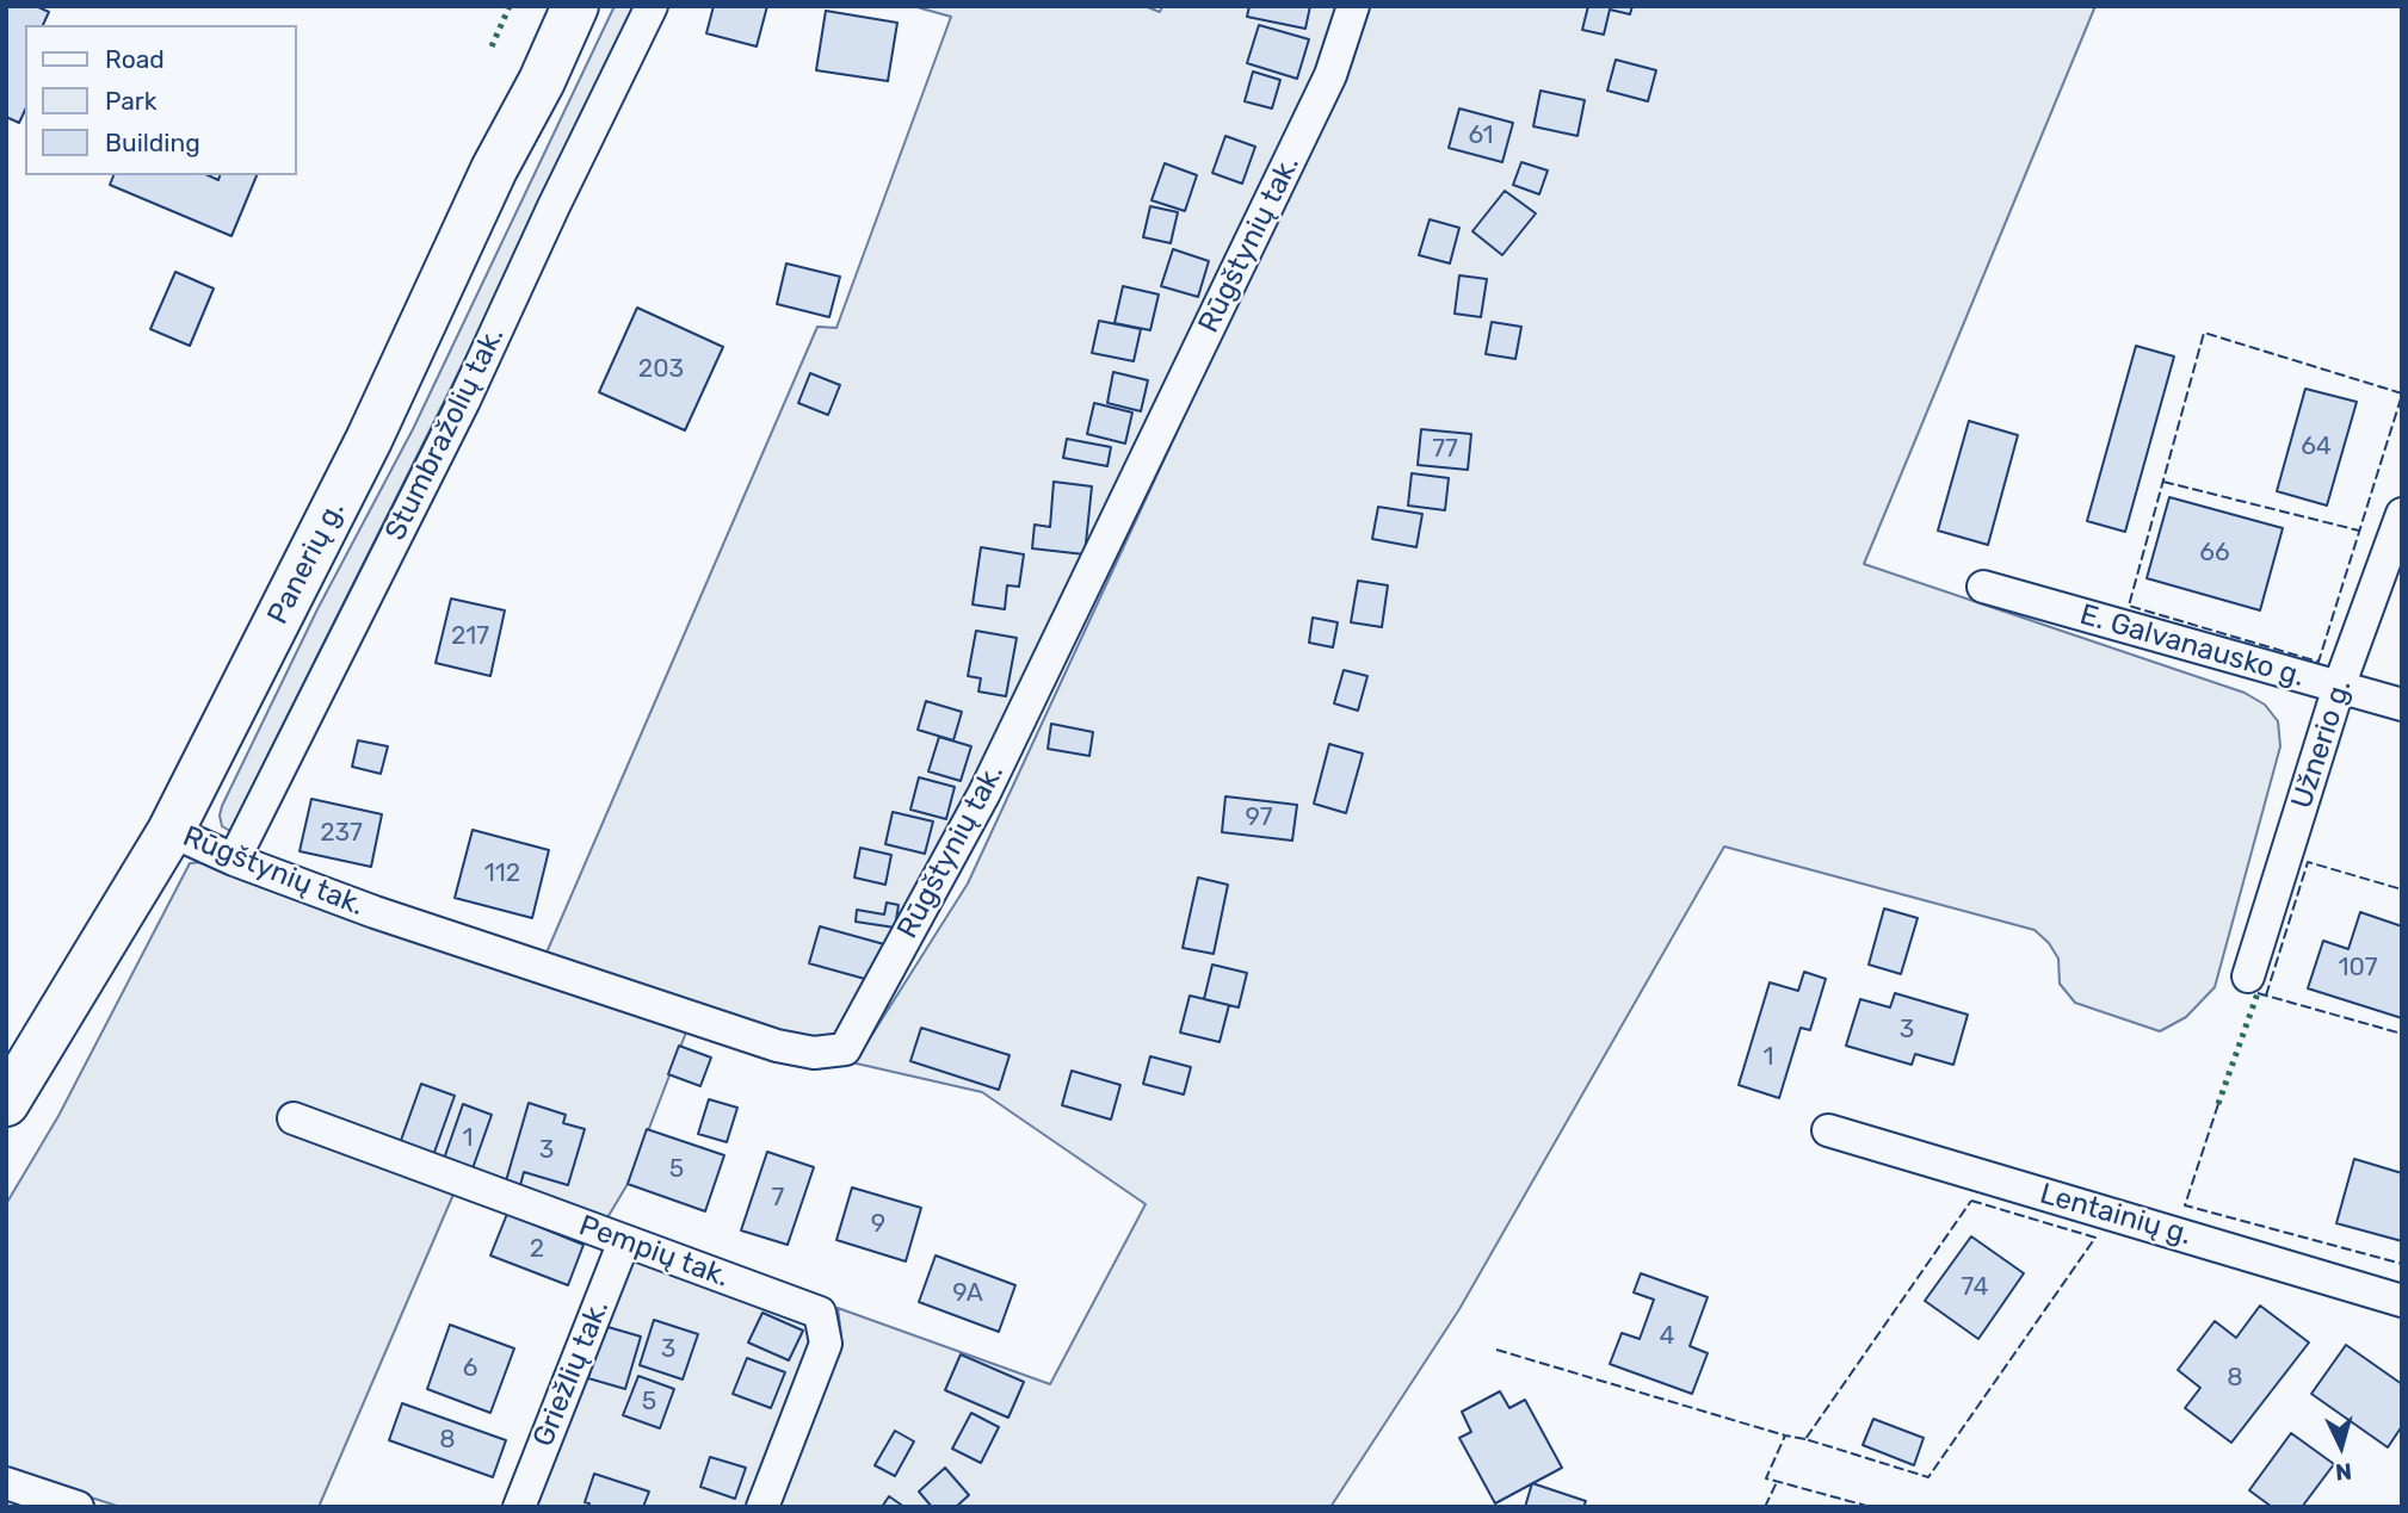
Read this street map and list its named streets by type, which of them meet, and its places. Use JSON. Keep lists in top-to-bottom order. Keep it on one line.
{"streets":{"main road":["Panerių g."],"street":["Rūgštynių tak.","Stumbražolių tak.","E. Galvanausko g.","Užnerio g.","Lentainių g.","Pempių tak.","Griežlių tak."]},"crossings":[["Rūgštynių tak.","Stumbražolių tak."],["Rūgštynių tak.","Panerių g."],["E. Galvanausko g.","Užnerio g."],["Pempių tak.","Griežlių tak."]],"house_numbers":["61","203","64","77","66","217","97","237","112","107","3","1","1","3","5","7","9","2","74","9A","4","3","6","8","5","8"],"legend":["Road","Park","Building"],"north":"bottom"}
